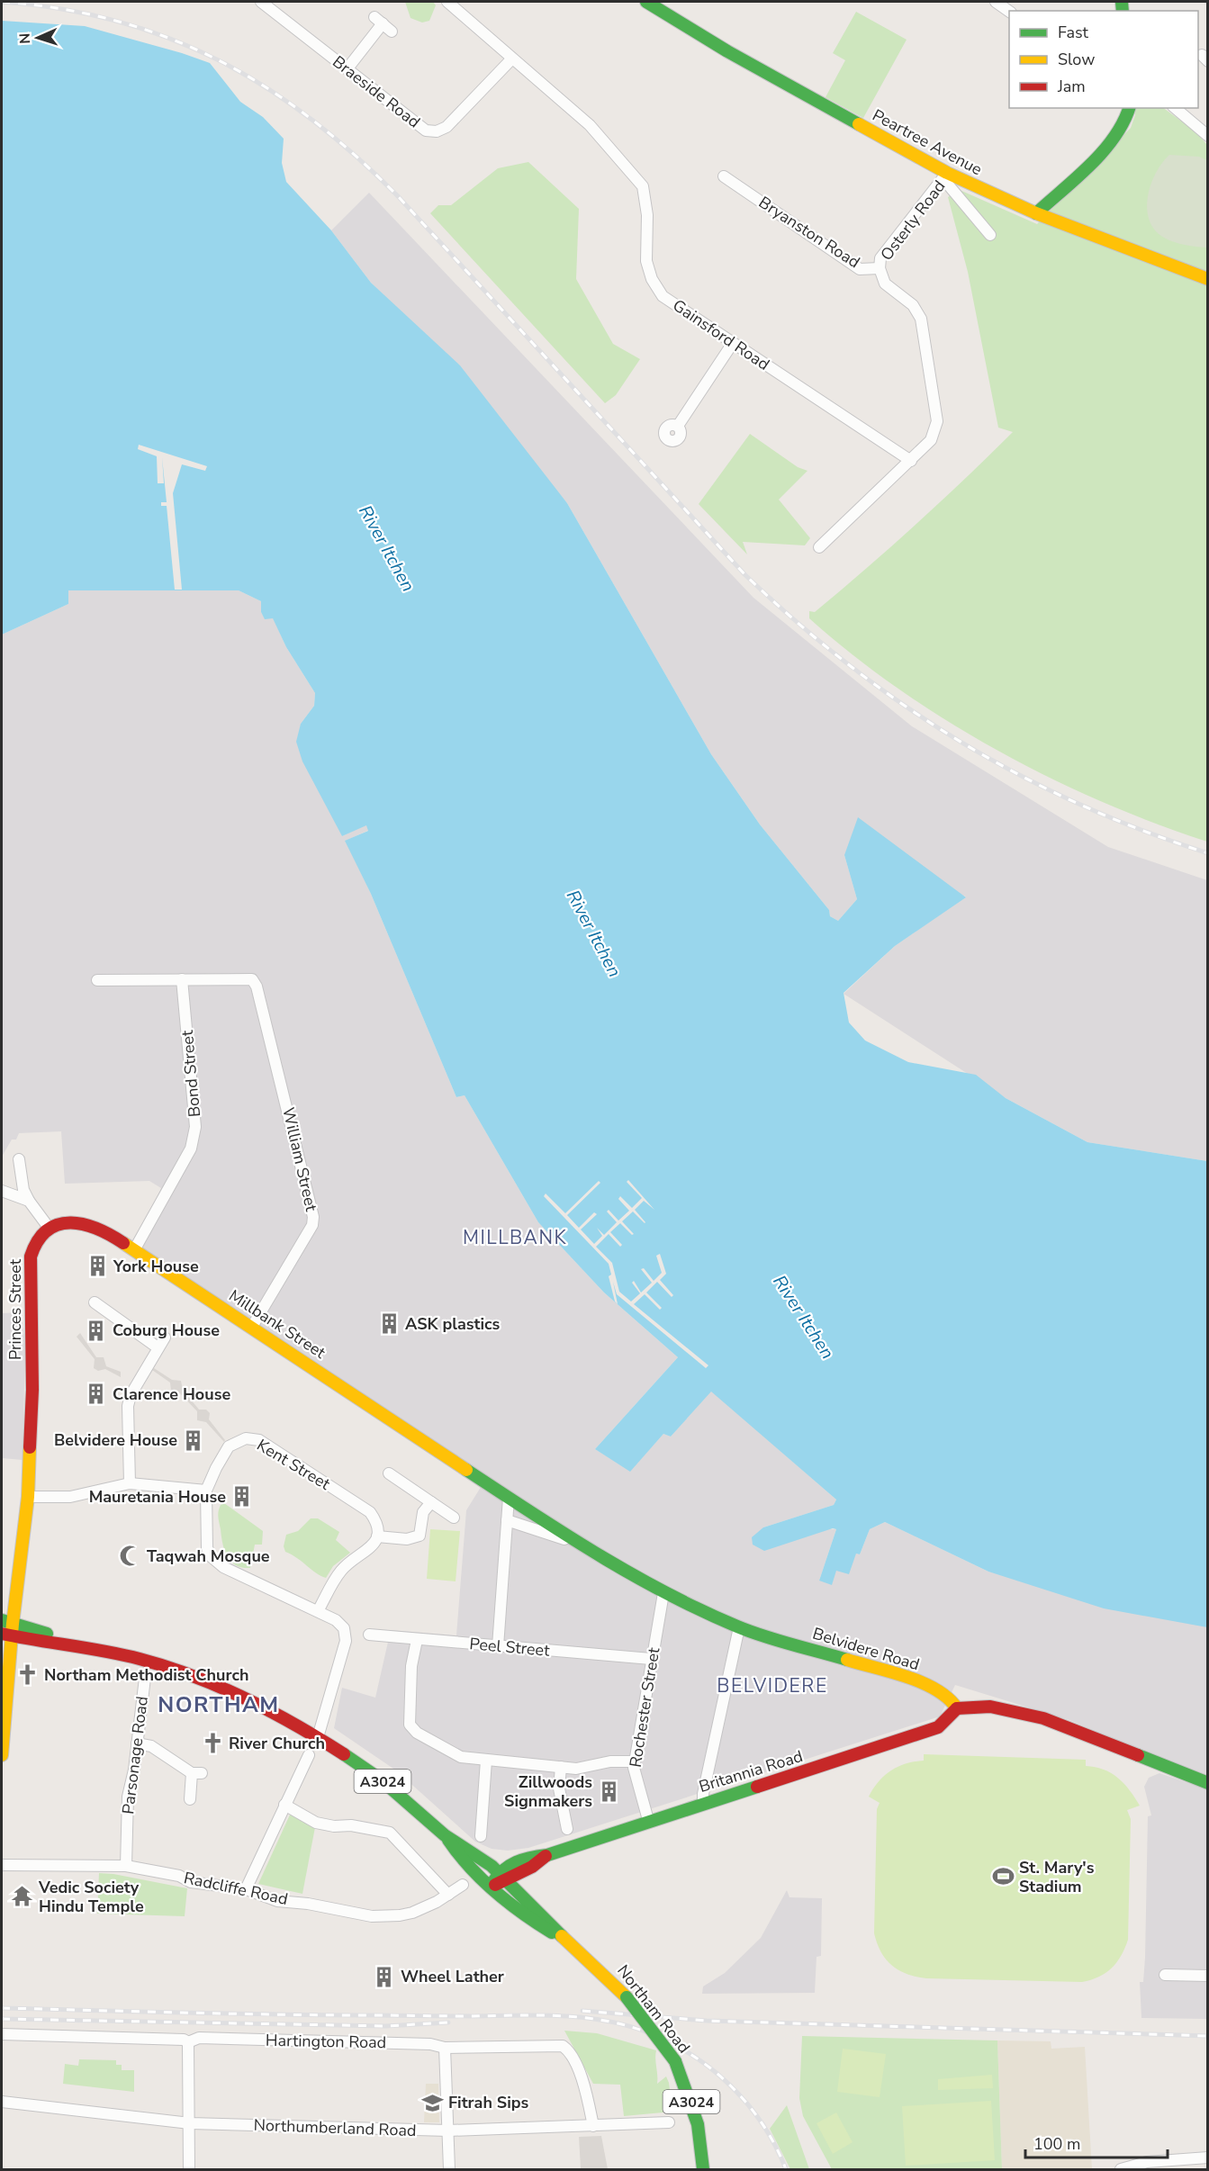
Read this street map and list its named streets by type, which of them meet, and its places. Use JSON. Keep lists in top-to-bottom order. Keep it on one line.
{"streets":{"street":["Braeside Road","Peartree Avenue","Osterly Road","Bryanston Road","Gainsford Road","Bond Street","William Street","Princes Street","Millbank Street","Kent Street","Peel Street","Belvidere Road","Rochester Street","Parsonage Road","Britannia Road","A3024","Radcliffe Road","Northam Road","Hartington Road","Northumberland Road"]},"crossings":[["Braeside Road","Gainsford Road"],["Peartree Avenue","Osterly Road"],["Osterly Road","Bryanston Road"],["Bryanston Road","Gainsford Road"],["Bond Street","William Street"],["Bond Street","Millbank Street"],["William Street","Millbank Street"],["Princes Street","Millbank Street"],["Princes Street","Northam Road"],["Millbank Street","Belvidere Road"],["Kent Street","Northam Road"],["Peel Street","Rochester Street"],["Belvidere Road","Rochester Street"],["Belvidere Road","Britannia Road"],["Rochester Street","Britannia Road"],["Parsonage Road","Radcliffe Road"],["Britannia Road","Northam Road"],["Hartington Road","Northumberland Road"]],"districts":["MILLBANK","BELVIDERE","NORTHAM"],"water":["River Itchen"],"places":{"building":["York House","ASK plastics","Coburg House","Clarence House","Belvidere House","Mauretania House","Zillwoods Signmakers","Wheel Lather"],"mosque":["Taqwah Mosque"],"church":["Northam Methodist Church","River Church"],"sports":["St. Mary's Stadium"],"temple":["Vedic Society Hindu Temple"],"school or university":["Fitrah Sips"]},"legend":["Fast","Slow","Jam"],"scale_bar":"100 m","north":"left"}
